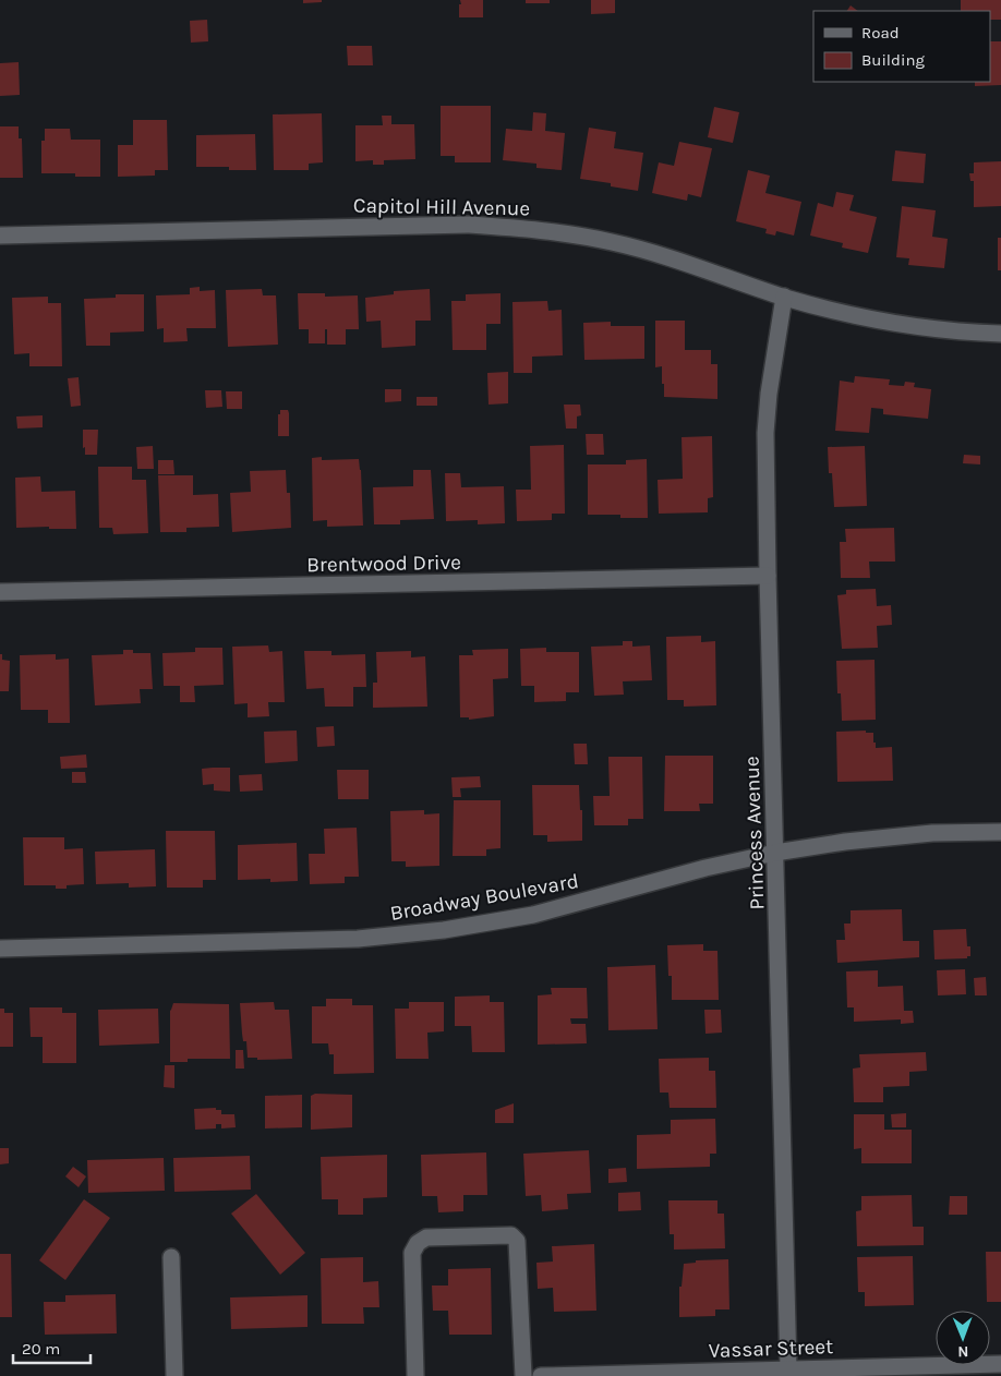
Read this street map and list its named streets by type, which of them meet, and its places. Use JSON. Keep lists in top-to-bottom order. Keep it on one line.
{"streets":{"street":["Capitol Hill Avenue","Brentwood Drive","Princess Avenue","Broadway Boulevard","Vassar Street"]},"crossings":[["Capitol Hill Avenue","Princess Avenue"],["Brentwood Drive","Princess Avenue"],["Princess Avenue","Broadway Boulevard"],["Princess Avenue","Vassar Street"]],"legend":["Road","Building"],"scale_bar":"20 m","north":"bottom"}
